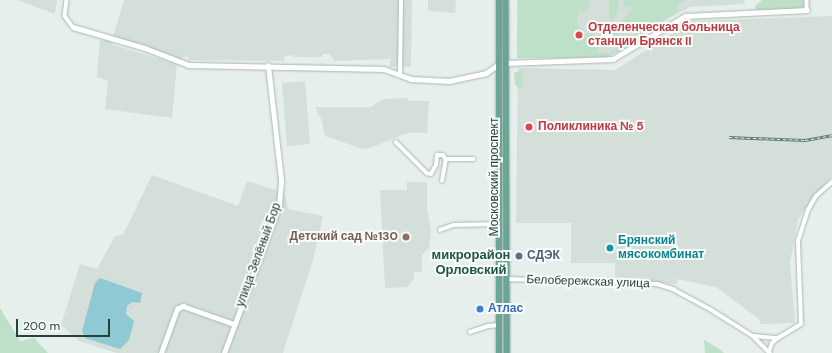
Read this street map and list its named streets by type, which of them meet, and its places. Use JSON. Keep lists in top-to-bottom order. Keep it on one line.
{"streets":{"main road":["Московский проспект"],"street":["улица Зелёный Бор","Белобережская улица"]},"crossings":[["Московский проспект","Белобережская улица"]],"districts":["микрорайон Орловский"],"places":["Отделенческая больница станции Брянск II","Поликлиника № 5","Детский сад №130","Брянский мясокомбинат","СДЭК","Атлас"],"scale_bar":"200 m"}
